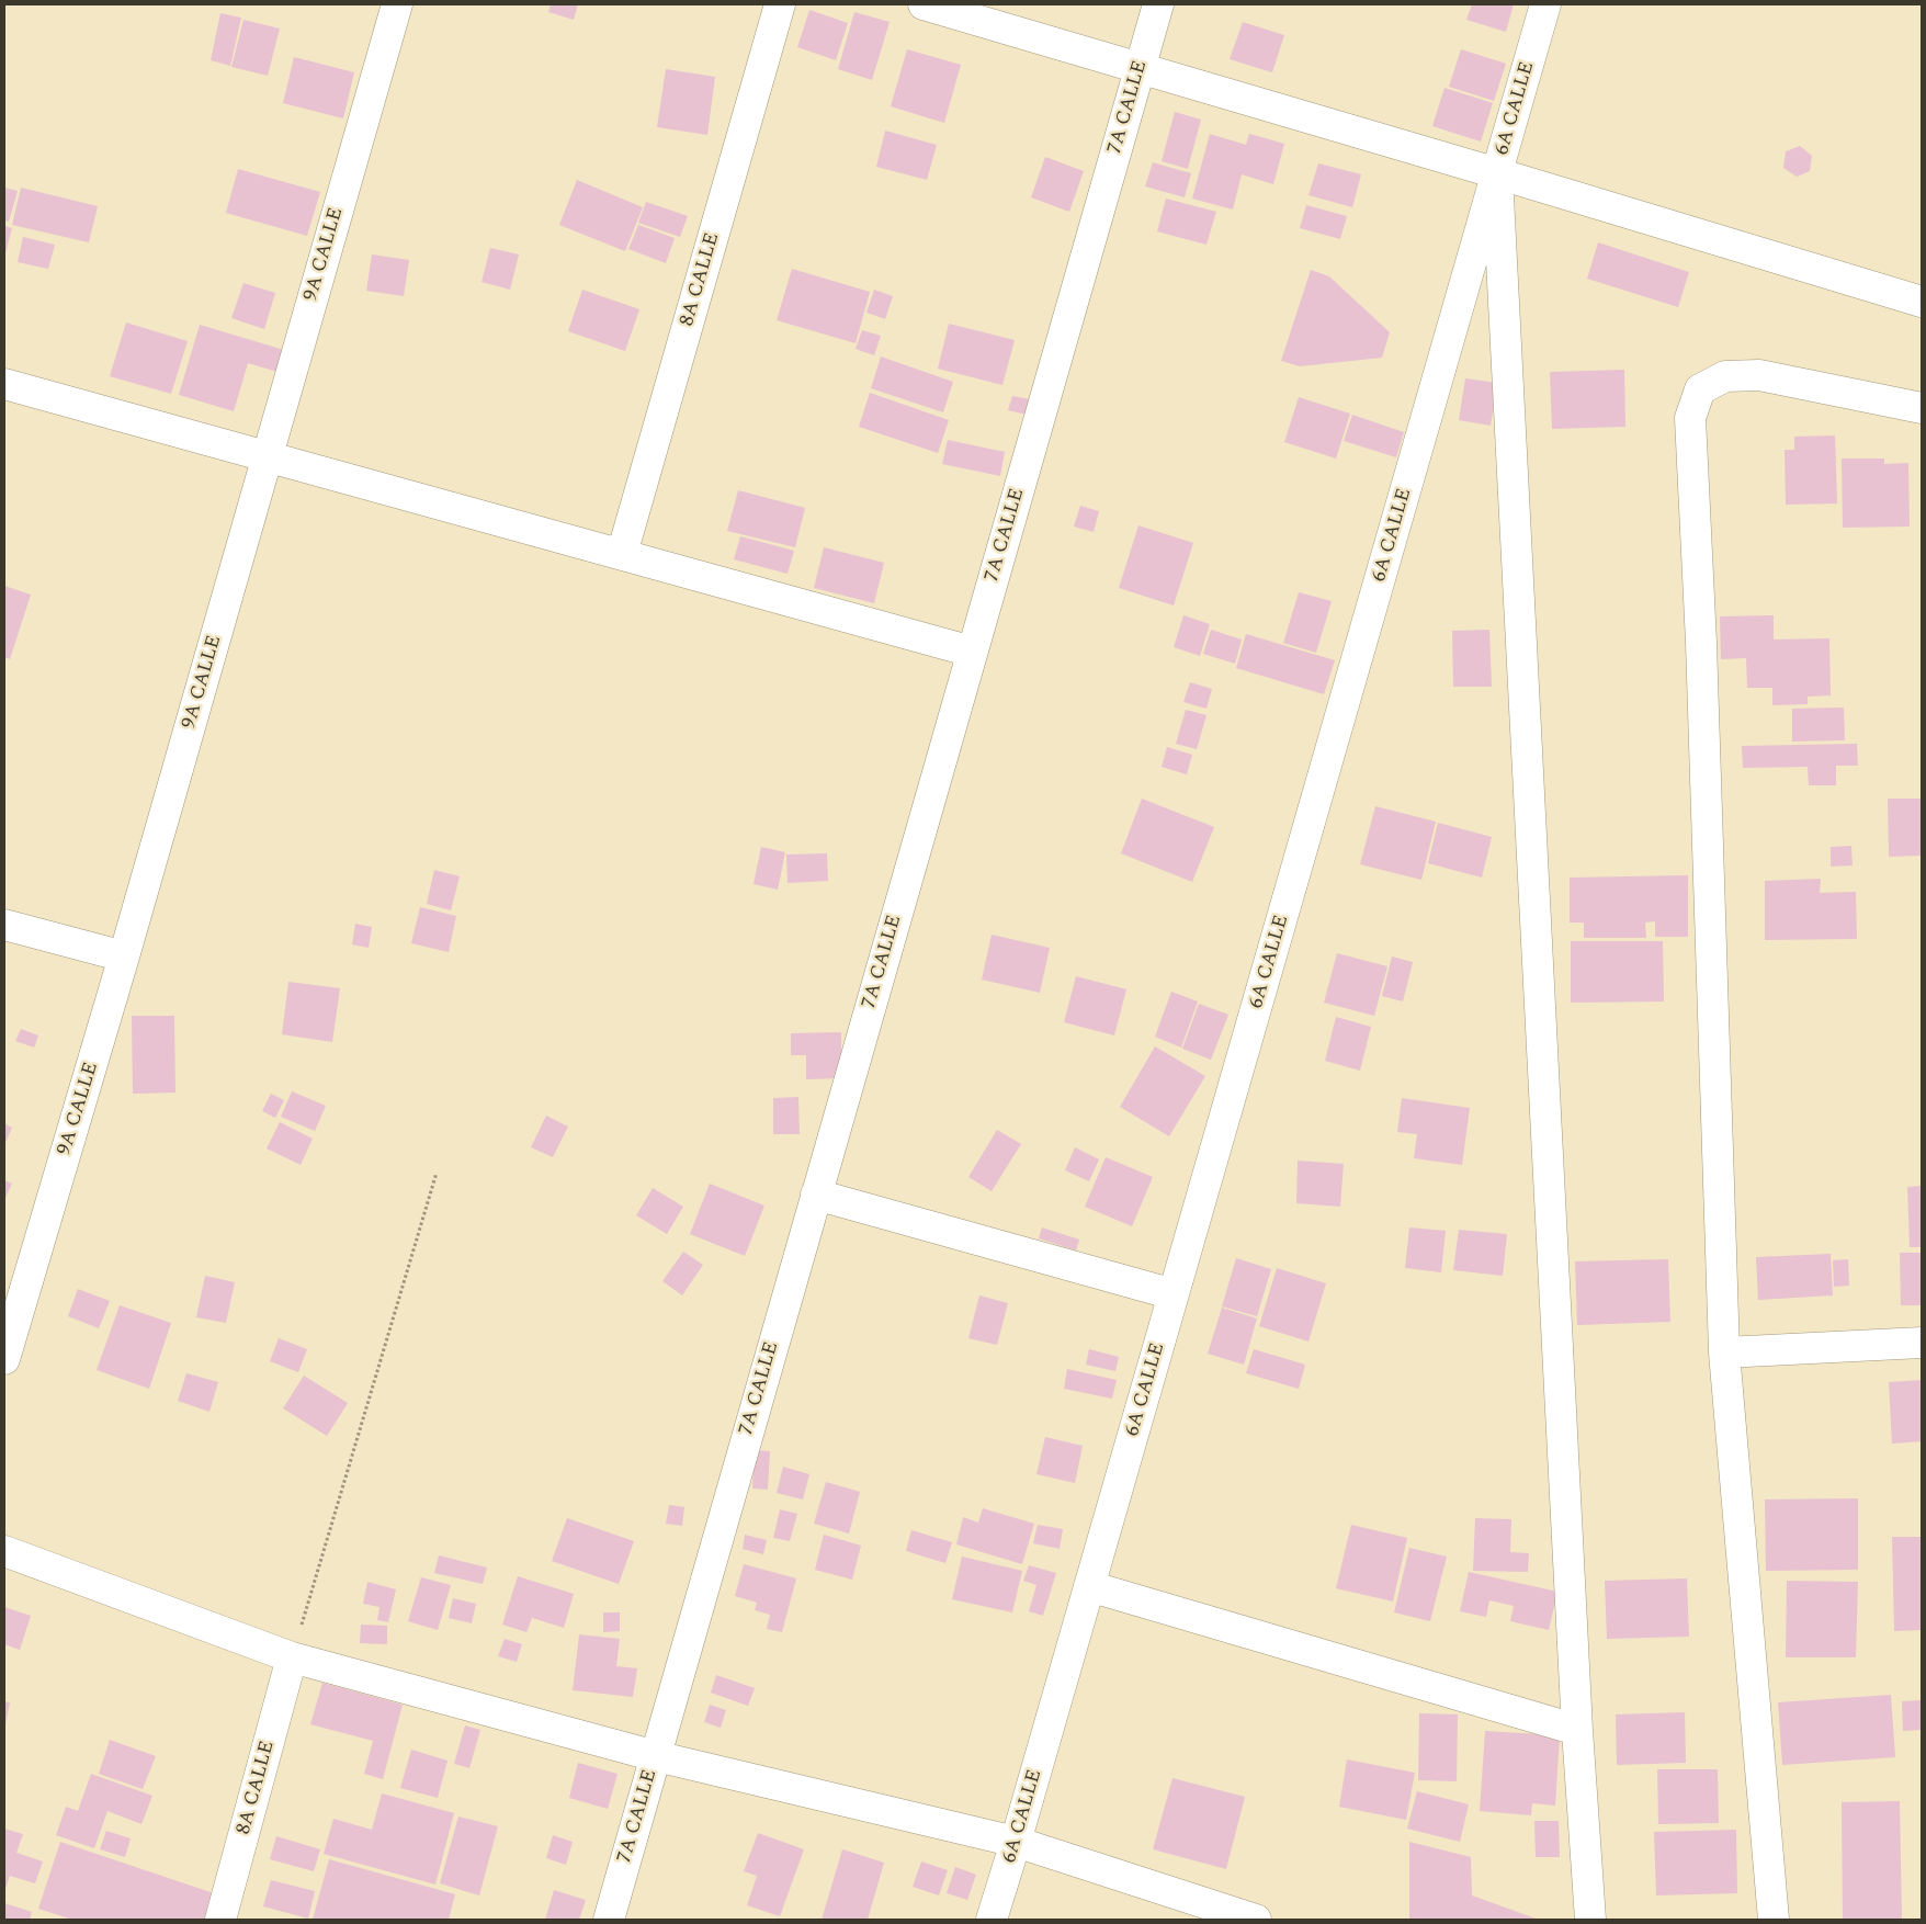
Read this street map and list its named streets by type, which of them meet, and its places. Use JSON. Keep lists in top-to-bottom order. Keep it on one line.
{"streets":{"street":["7A CALLE","6A CALLE","9A CALLE","8A CALLE"]}}
